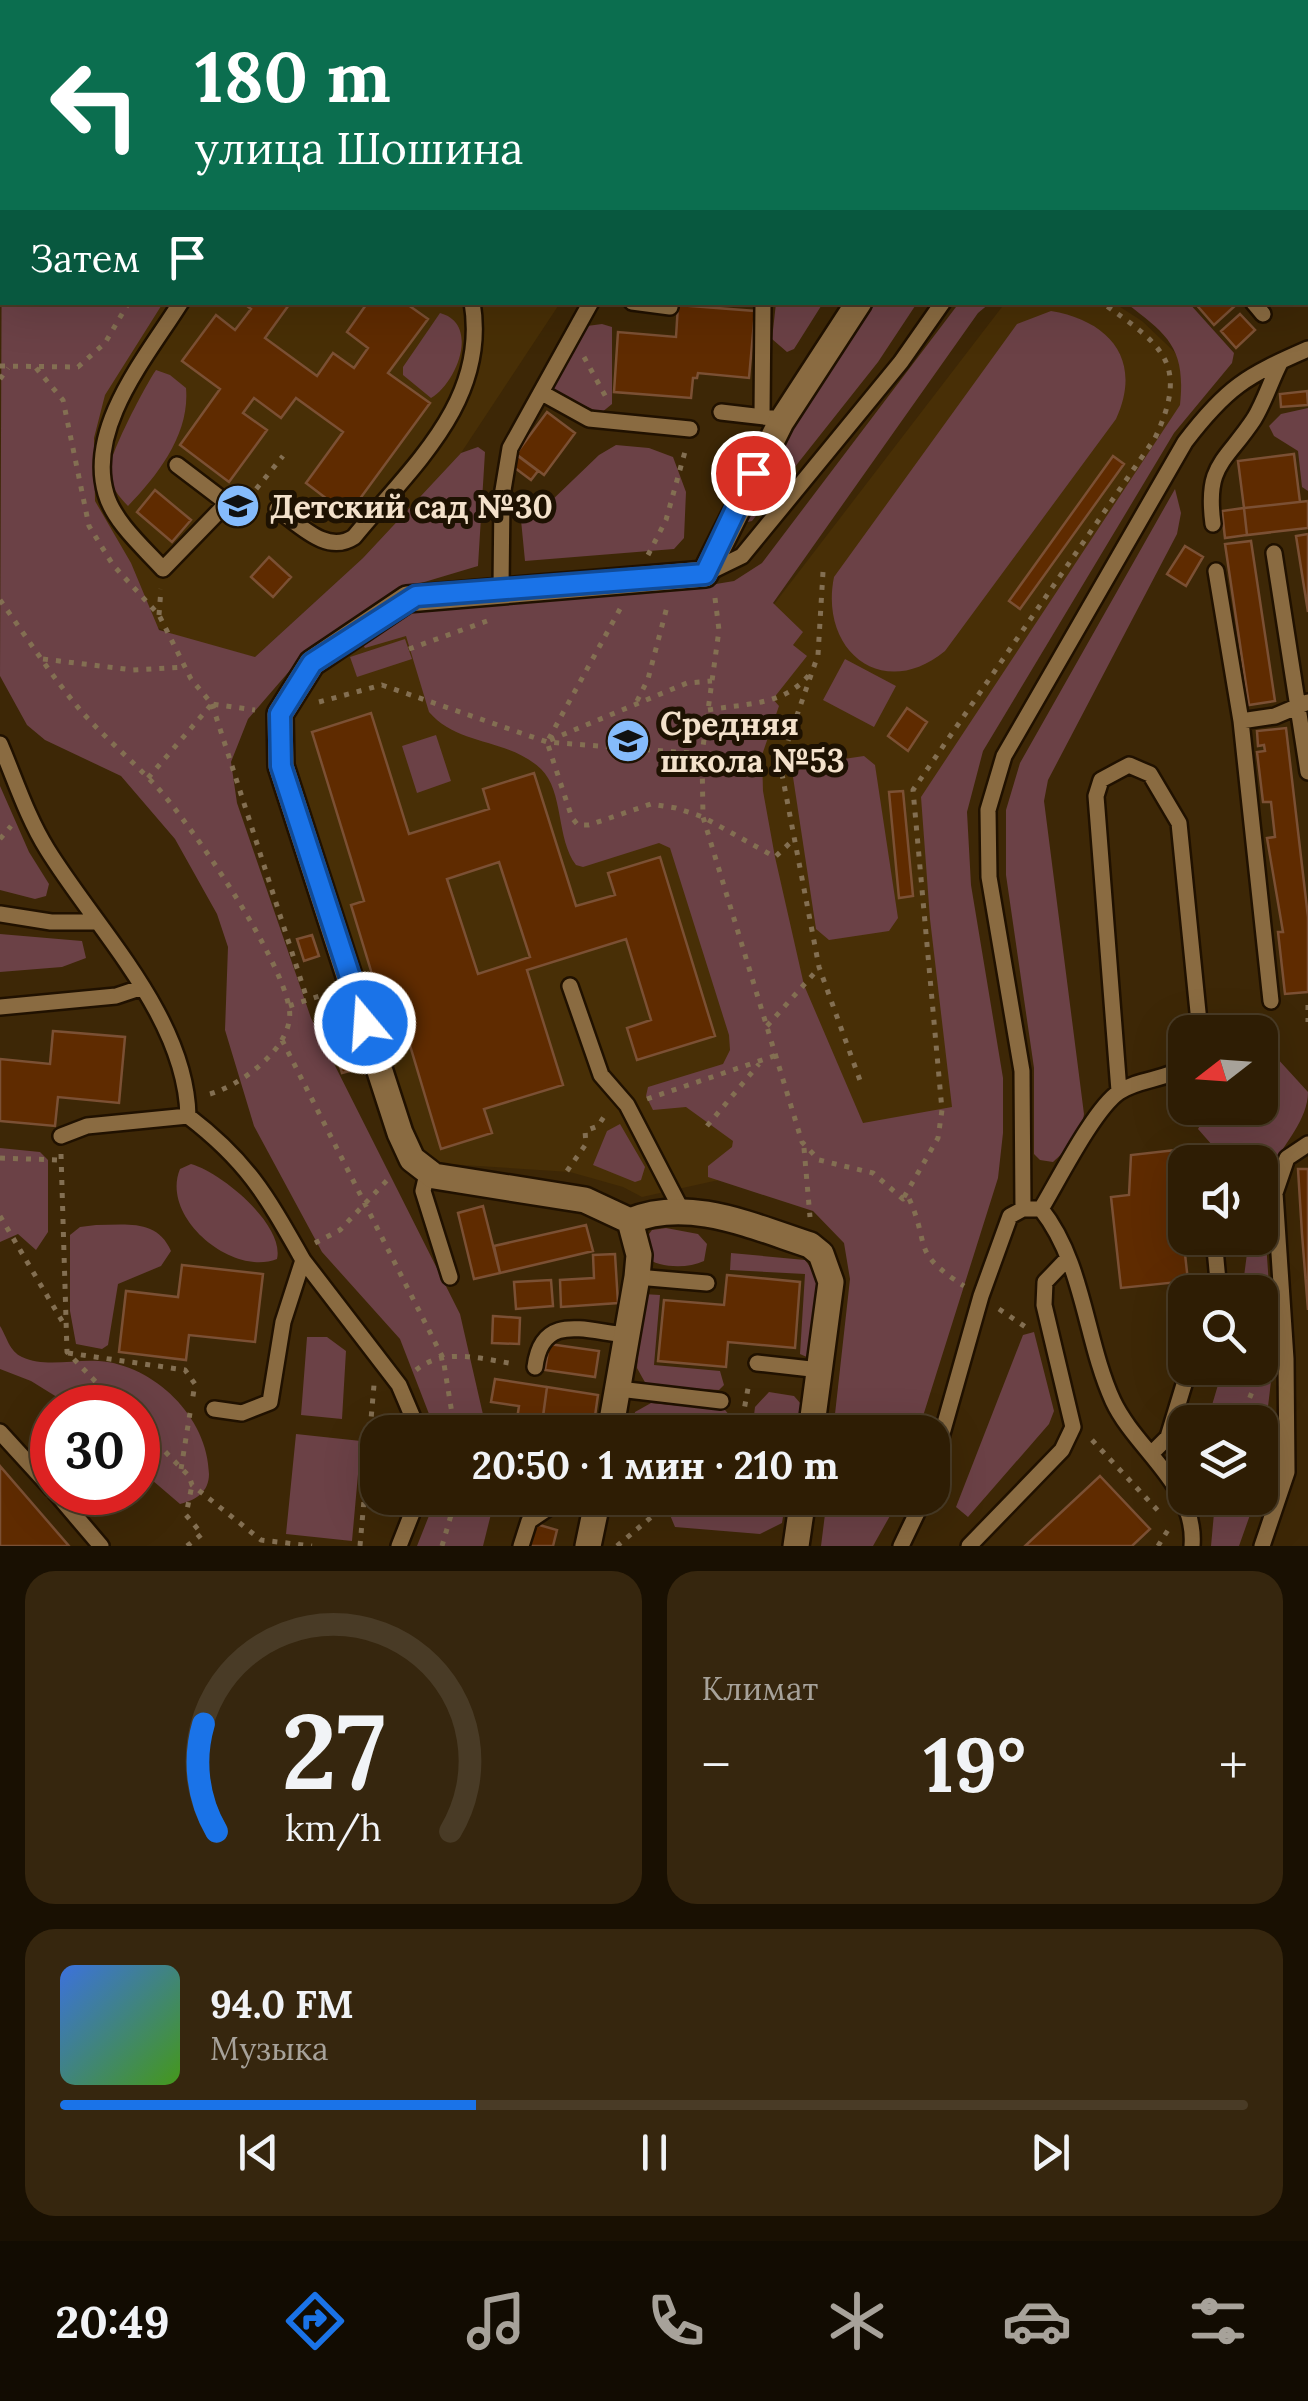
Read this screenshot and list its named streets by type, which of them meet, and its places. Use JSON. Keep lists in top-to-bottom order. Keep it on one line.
{"places":{"school or university":["Детский сад №30","Средняя школа №53"]},"north":"left","page":{"turn":["180 m","улица Шошина"],"then":"Затем","limit":"30","trip":"20:50 · 1 мин · 210 m","tile":"Климат","heat":["−","19°","+"],"song":["94.0 FM","Музыка"],"tabs":"20:49","gauge":["27","km/h"]}}
